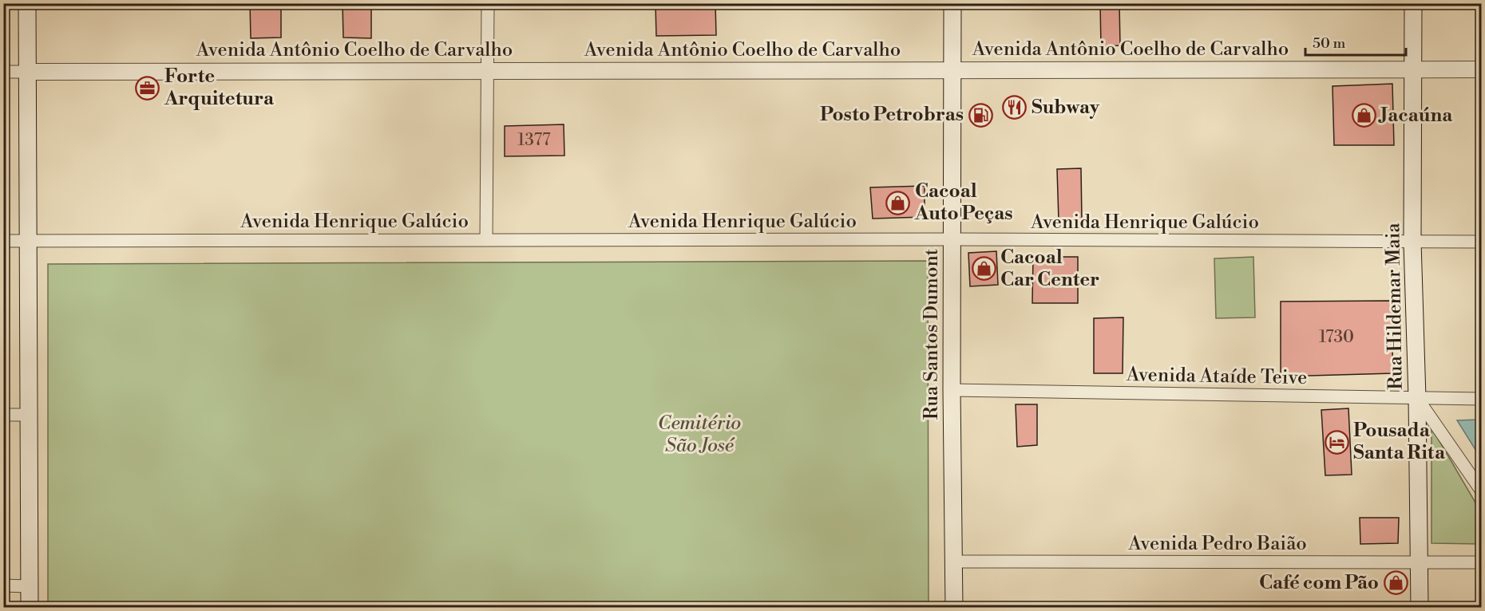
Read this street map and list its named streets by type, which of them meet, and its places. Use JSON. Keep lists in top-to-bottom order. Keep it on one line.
{"streets":{"main road":["Rua Hildemar Maia","Rua Santos Dumont"],"street":["Avenida Antônio Coelho de Carvalho","Avenida Henrique Galúcio","Avenida Ataíde Teive","Avenida Pedro Baião"]},"crossings":[["Avenida Antônio Coelho de Carvalho","Rua Hildemar Maia"],["Avenida Antônio Coelho de Carvalho","Rua Santos Dumont"],["Avenida Henrique Galúcio","Rua Hildemar Maia"],["Avenida Henrique Galúcio","Rua Santos Dumont"],["Rua Hildemar Maia","Avenida Ataíde Teive"],["Rua Hildemar Maia","Avenida Pedro Baião"],["Rua Santos Dumont","Avenida Ataíde Teive"],["Rua Santos Dumont","Avenida Pedro Baião"]],"parks":["Cemitério São José"],"places":{"office":["Forte Arquitetura"],"restaurant":["Subway"],"fuel station":["Posto Petrobras"],"shop":["Jacaúna","Cacoal Auto Peças","Cacoal Car Center","Café com Pão"],"hotel":["Pousada Santa Rita"]},"house_numbers":["1377","1730"],"scale_bar":"50 m"}
